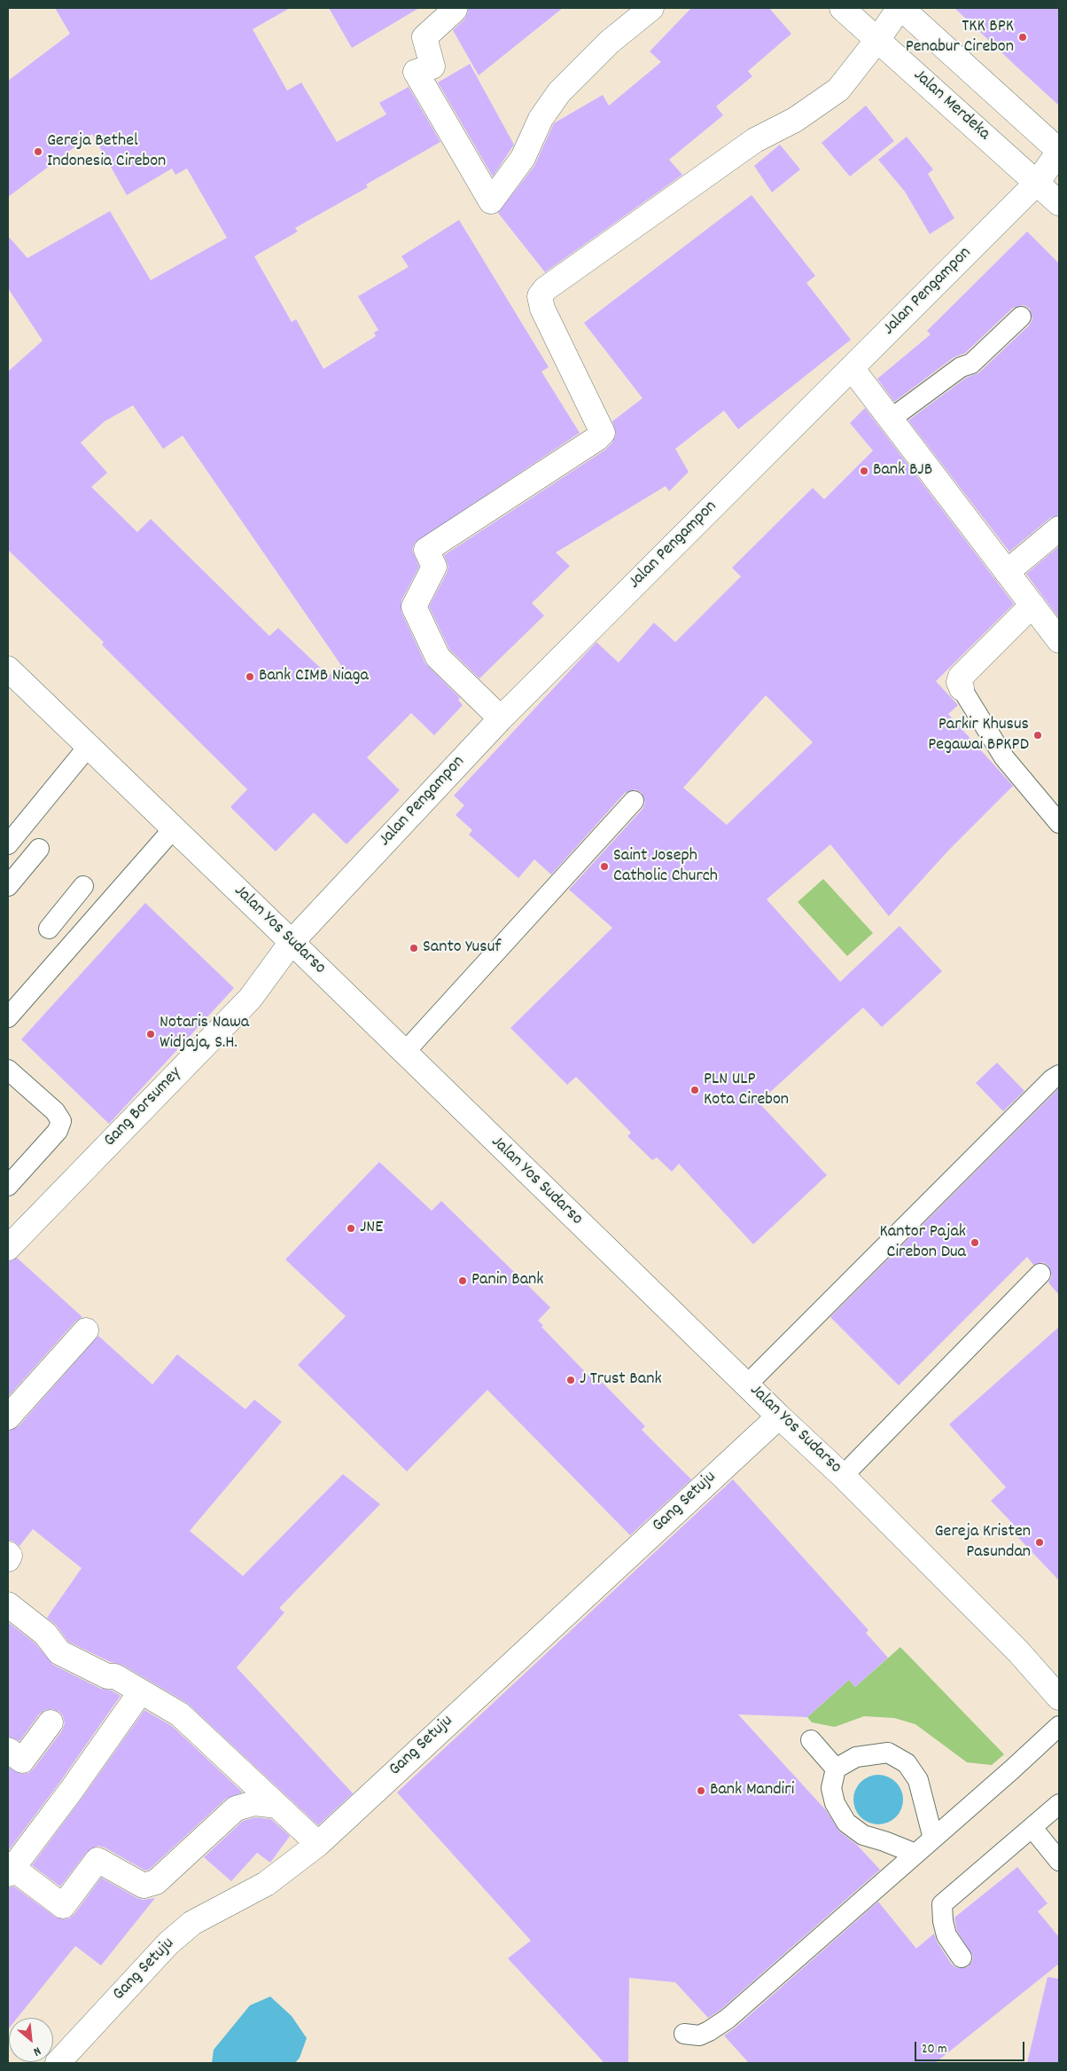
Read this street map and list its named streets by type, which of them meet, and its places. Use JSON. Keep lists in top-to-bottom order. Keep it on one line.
{"streets":{"main road":["Jalan Merdeka","Jalan Pengampon","Jalan Yos Sudarso","Gang Borsumey","Gang Setuju"]},"crossings":[["Jalan Merdeka","Jalan Pengampon"],["Jalan Pengampon","Jalan Yos Sudarso"],["Jalan Pengampon","Gang Borsumey"],["Jalan Yos Sudarso","Gang Borsumey"],["Jalan Yos Sudarso","Gang Setuju"]],"places":["TKK BPK Penabur Cirebon","Gereja Bethel Indonesia Cirebon","Bank BJB","Bank CIMB Niaga","Parkir Khusus Pegawai BPKPD","Saint Joseph Catholic Church","Santo Yusuf","Notaris Nawa Widjaja, S.H.","PLN ULP Kota Cirebon","JNE","Kantor Pajak Cirebon Dua","Panin Bank","J Trust Bank","Gereja Kristen Pasundan","Bank Mandiri"],"scale_bar":"20 m","north":"bottom right"}
